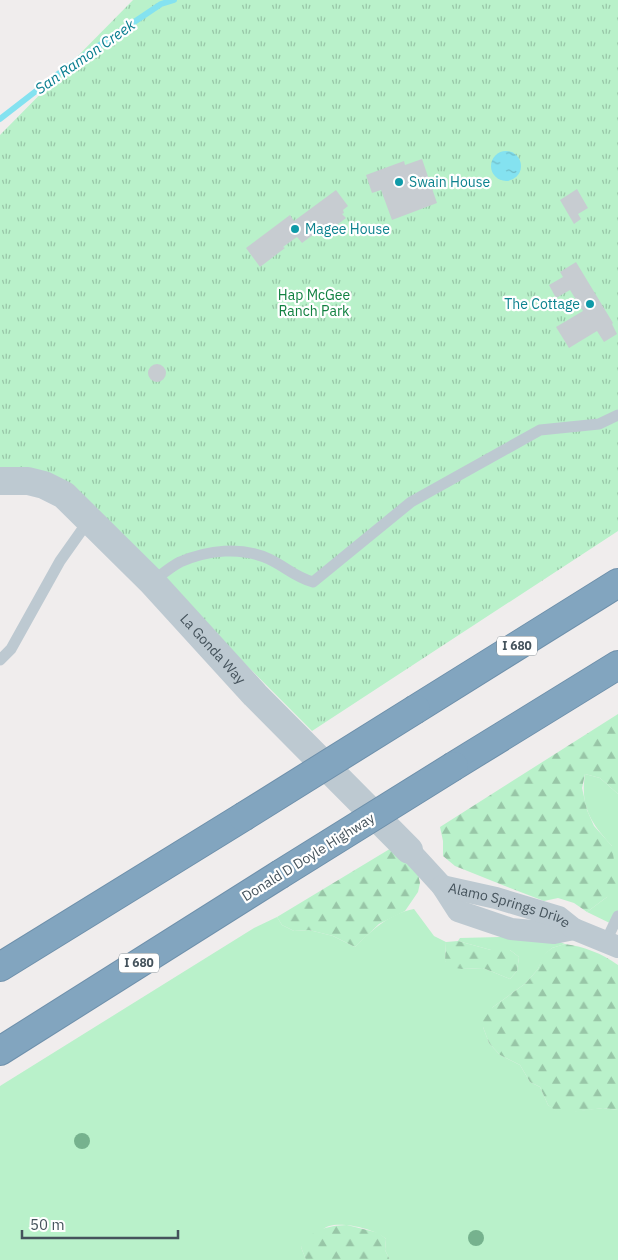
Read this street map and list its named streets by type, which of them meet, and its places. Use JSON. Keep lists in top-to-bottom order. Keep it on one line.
{"streets":{"highway":["I 680","Donald D Doyle Highway"],"street":["La Gonda Way","Alamo Springs Drive"]},"crossings":[["La Gonda Way","Alamo Springs Drive"]],"water":["San Ramon Creek"],"parks":["Hap McGee Ranch Park"],"places":["Swain House","Magee House","The Cottage"],"scale_bar":"50 m"}
